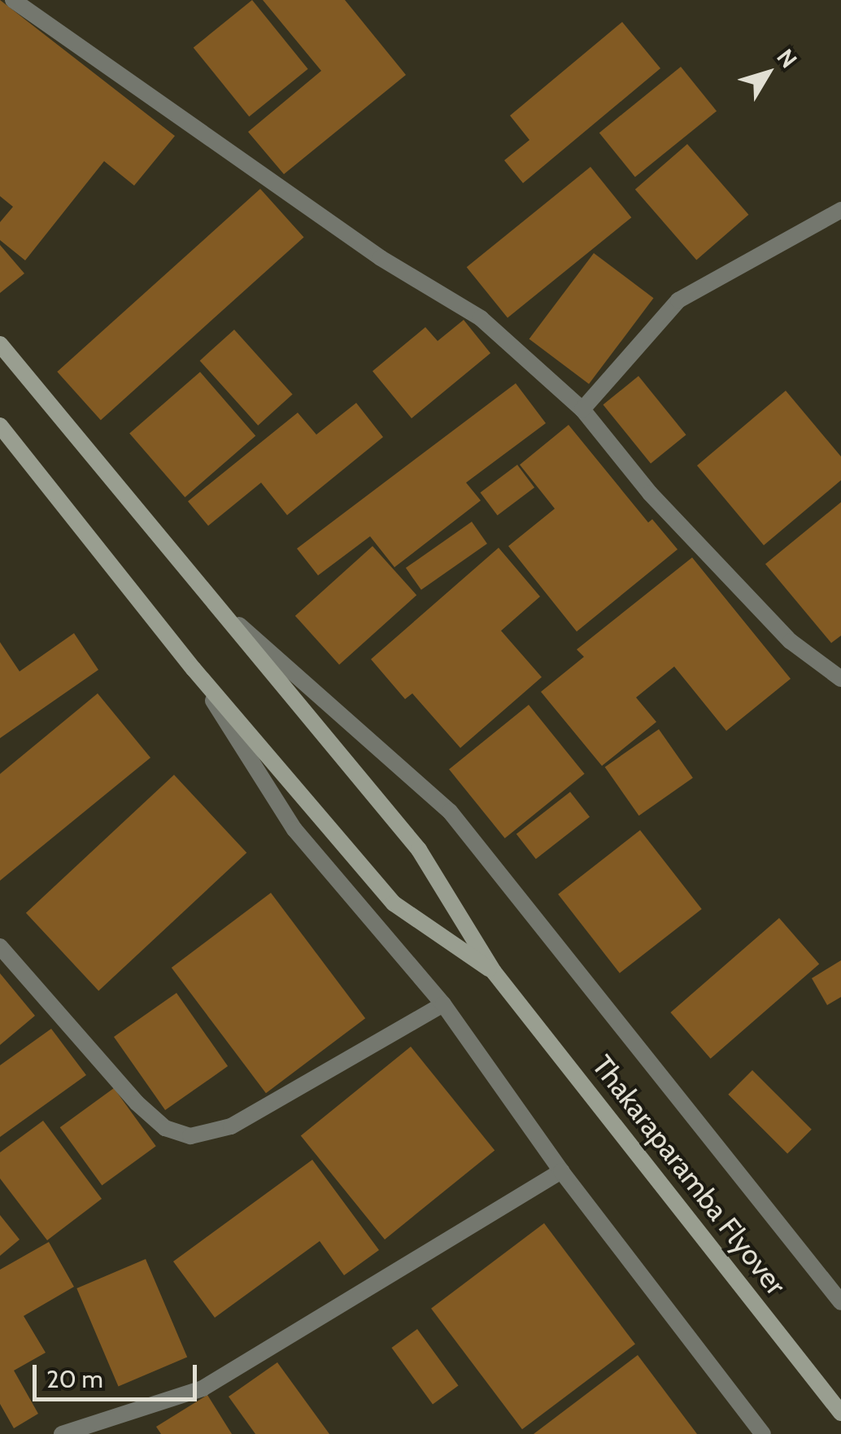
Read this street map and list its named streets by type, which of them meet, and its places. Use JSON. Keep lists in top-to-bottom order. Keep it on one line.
{"streets":{"main road":["Thakaraparamba Flyover"]},"scale_bar":"20 m","north":"top right"}
